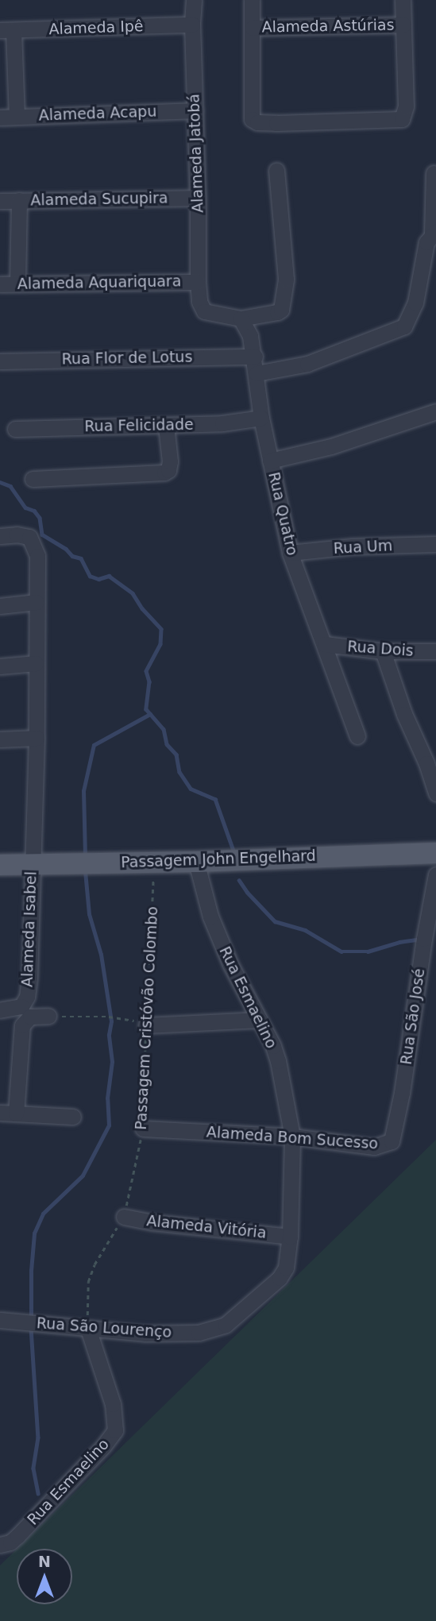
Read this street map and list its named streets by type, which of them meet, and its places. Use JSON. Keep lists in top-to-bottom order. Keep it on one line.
{"streets":{"main road":["Passagem John Engelhard"],"street":["Alameda Astúrias","Alameda Ipê","Alameda Acapu","Alameda Jatobá","Alameda Sucupira","Alameda Aquariquara","Rua Flor de Lotus","Rua Felicidade","Rua Quatro","Rua Um","Rua Dois","Alameda Isabel","Rua Esmaelino","Rua São José","Alameda Bom Sucesso","Alameda Vitória","Rua São Lourenço"],"path":["Passagem Cristóvão Colombo"]},"crossings":[["Alameda Ipê","Alameda Jatobá"],["Alameda Acapu","Alameda Jatobá"],["Alameda Jatobá","Alameda Sucupira"],["Alameda Jatobá","Alameda Aquariquara"],["Alameda Jatobá","Rua Quatro"],["Rua Flor de Lotus","Rua Quatro"],["Rua Felicidade","Rua Quatro"],["Rua Quatro","Rua Um"],["Rua Quatro","Rua Dois"],["Passagem John Engelhard","Alameda Isabel"],["Passagem John Engelhard","Rua Esmaelino"],["Passagem John Engelhard","Passagem Cristóvão Colombo"],["Rua Esmaelino","Passagem Cristóvão Colombo"],["Rua Esmaelino","Alameda Bom Sucesso"],["Rua Esmaelino","Alameda Vitória"],["Rua Esmaelino","Rua São Lourenço"],["Rua São José","Alameda Bom Sucesso"],["Passagem Cristóvão Colombo","Alameda Bom Sucesso"],["Passagem Cristóvão Colombo","Alameda Vitória"],["Passagem Cristóvão Colombo","Rua São Lourenço"],["Alameda Vitória","Rua São Lourenço"]],"north":"top"}
